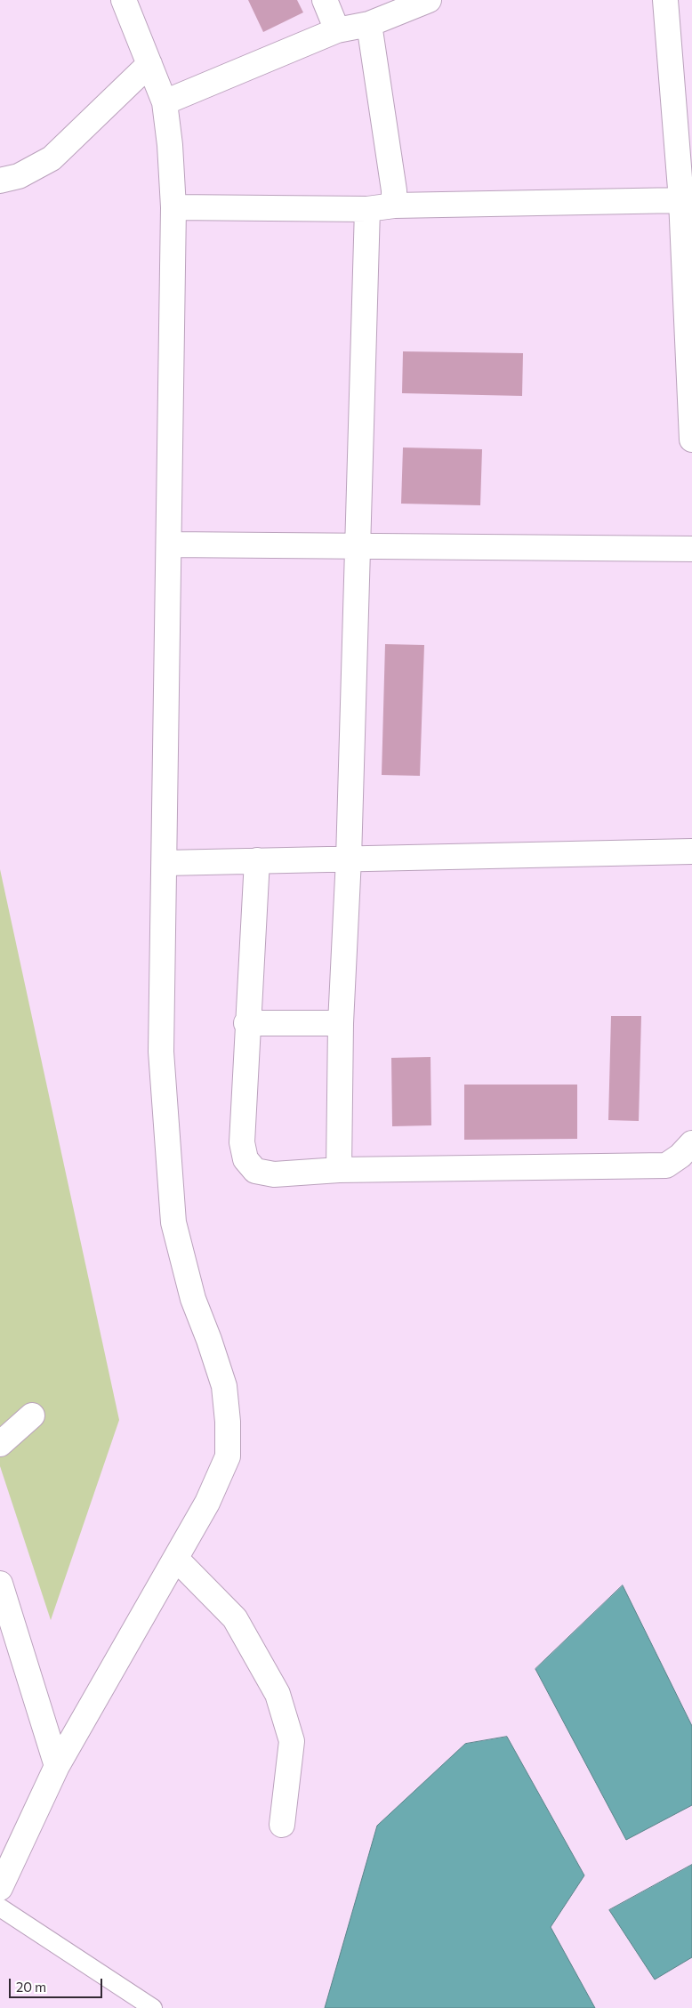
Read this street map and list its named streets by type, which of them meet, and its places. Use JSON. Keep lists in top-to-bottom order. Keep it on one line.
{"scale_bar":"20 m"}
